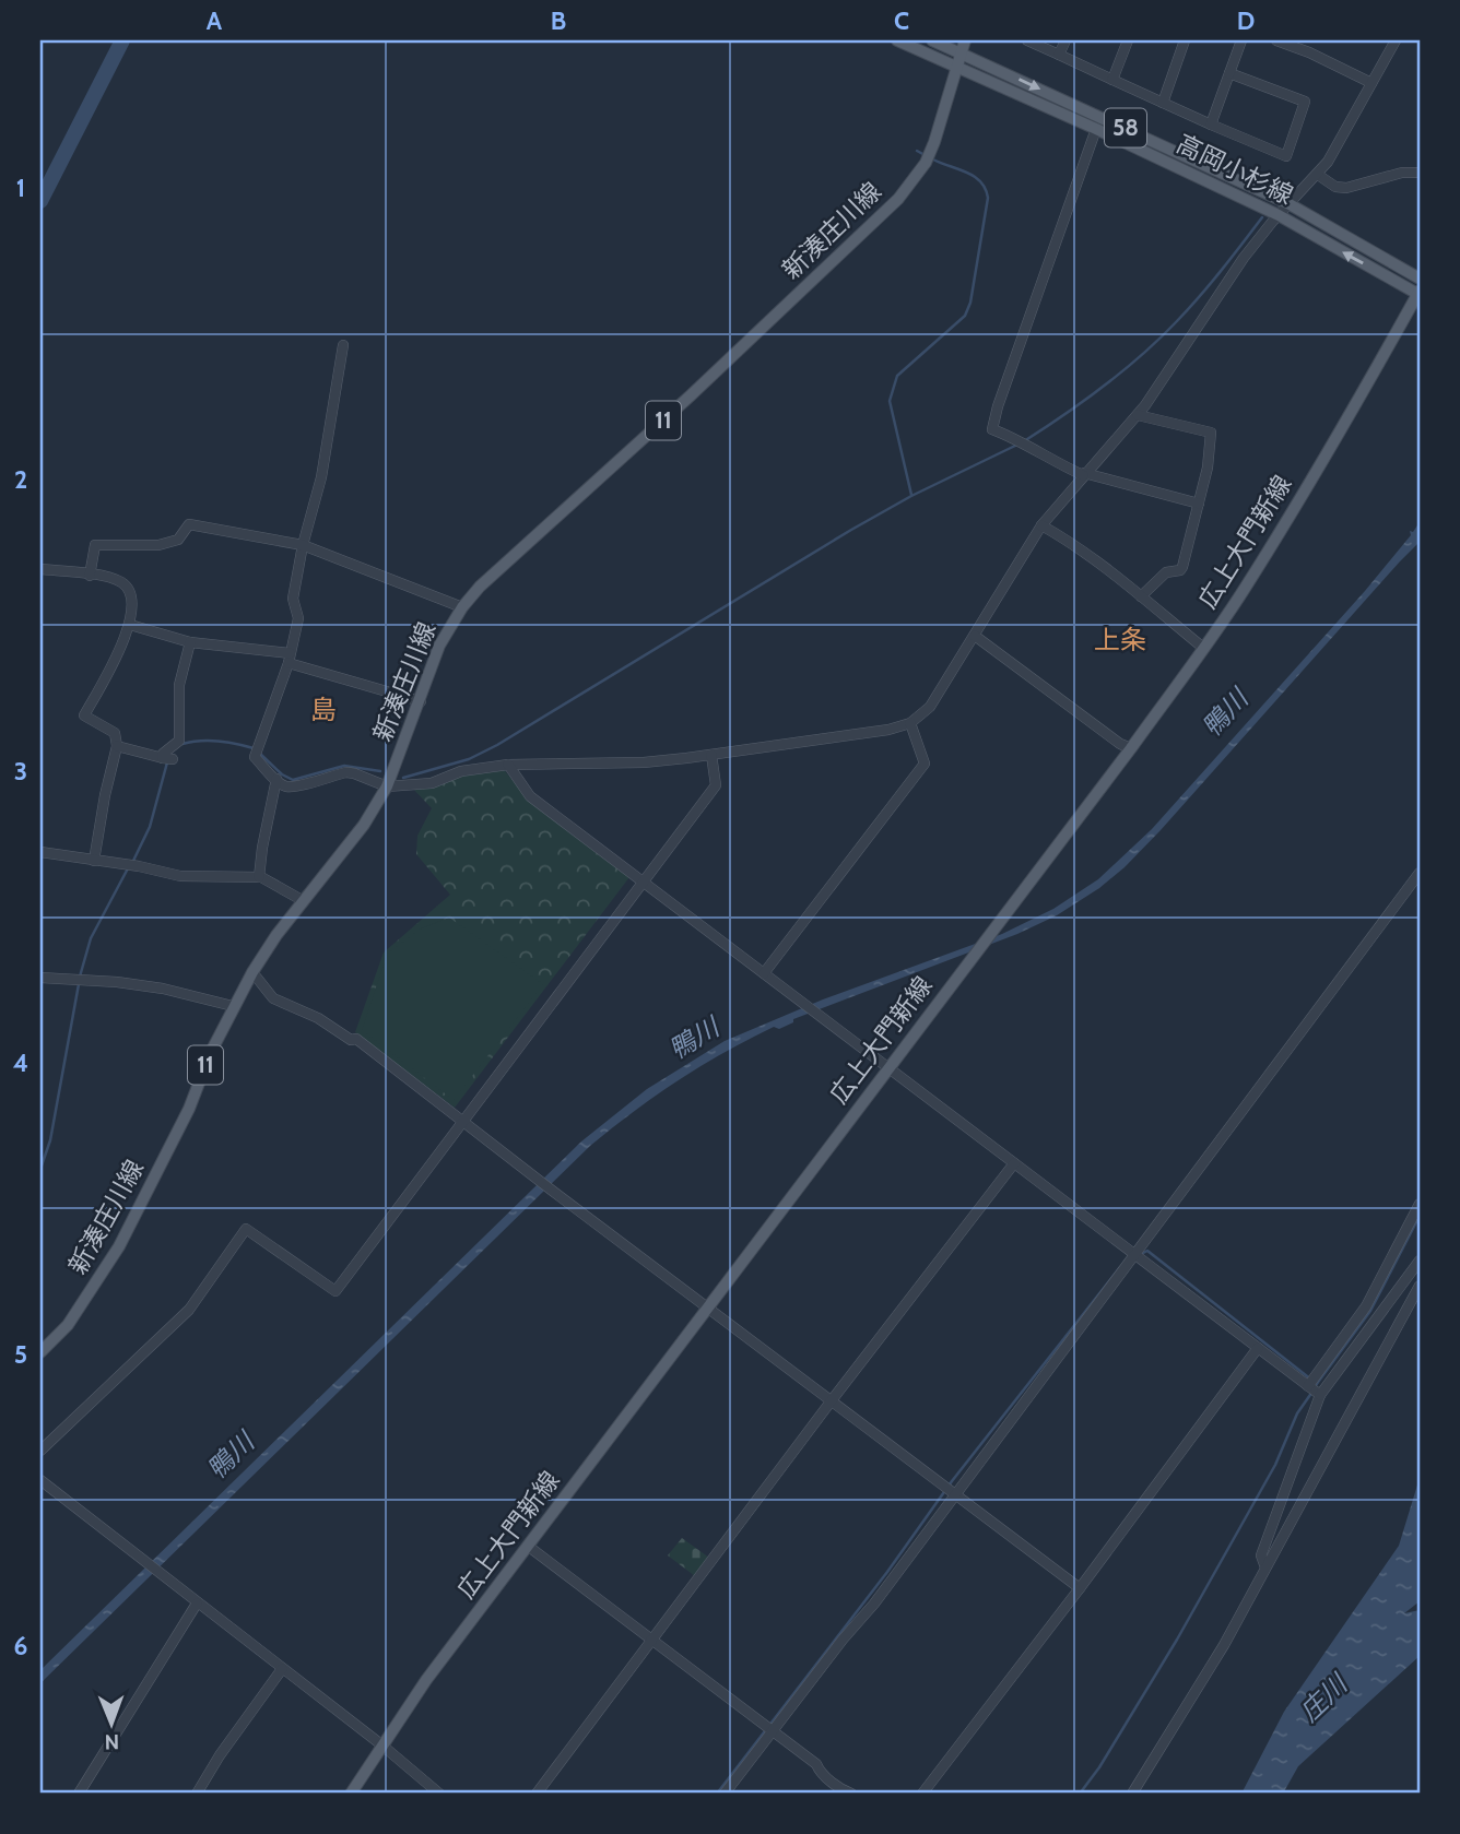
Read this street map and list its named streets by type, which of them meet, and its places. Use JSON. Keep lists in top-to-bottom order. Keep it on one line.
{"streets":{"main road":["58","高岡小杉線","新湊庄川線","11","広上大門新線"]},"crossings":[["高岡小杉線","新湊庄川線"],["高岡小杉線","広上大門新線"]],"districts":["上条","島"],"water":["鴨川","庄川"],"north":"bottom","grid":{"columns":["A","B","C","D"],"rows":["1","2","3","4","5","6"]}}
